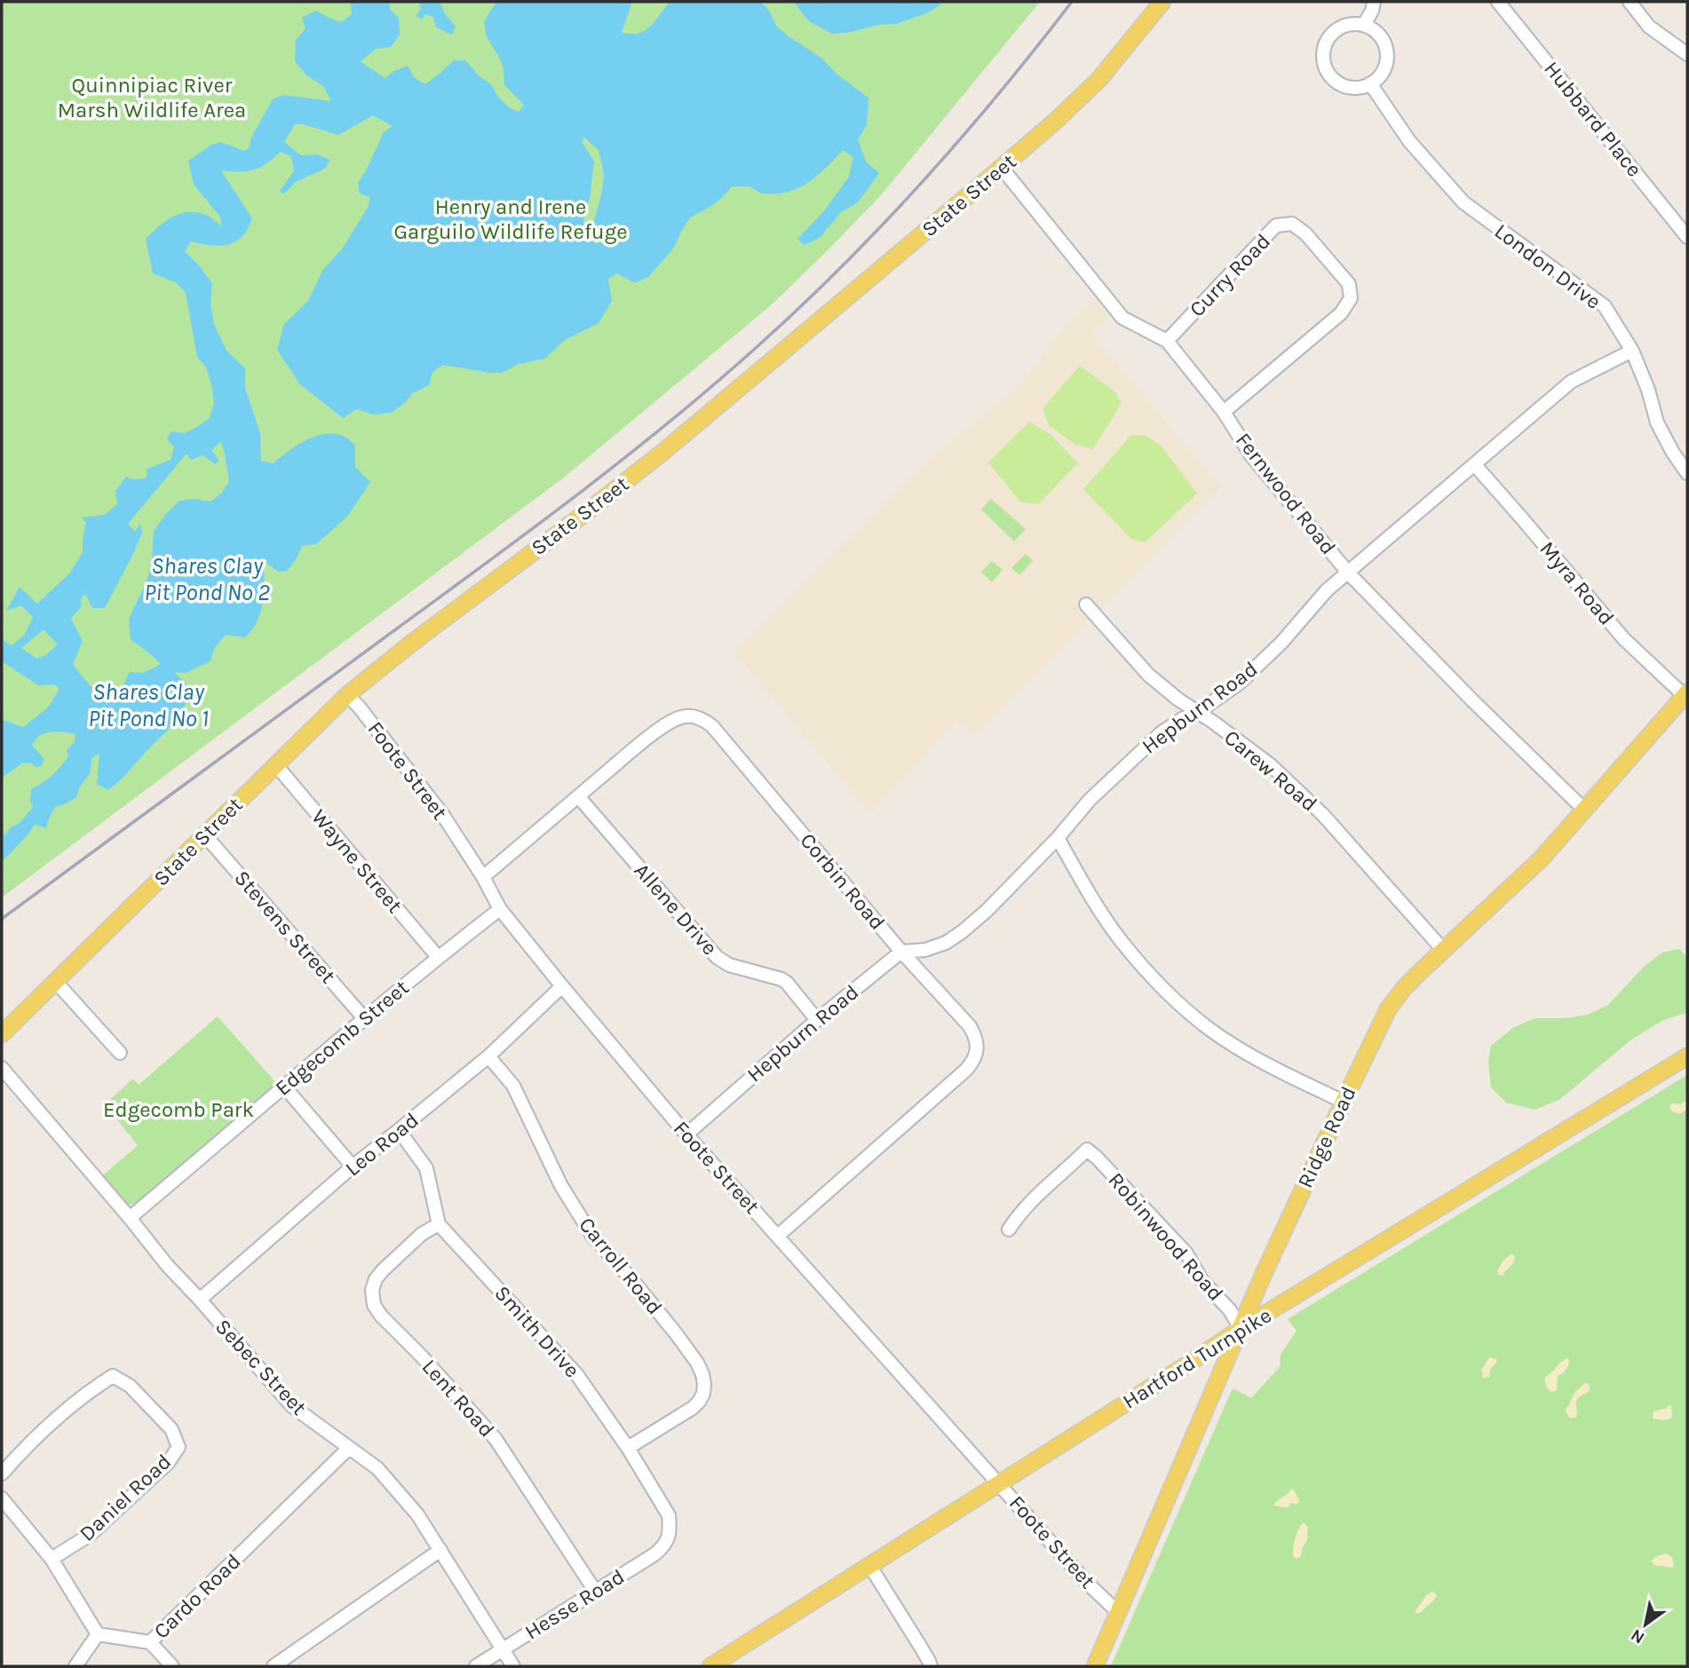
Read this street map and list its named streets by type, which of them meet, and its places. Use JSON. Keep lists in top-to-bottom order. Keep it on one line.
{"streets":{"main road":["State Street","Ridge Road","Hartford Turnpike"],"street":["Hubbard Place","London Drive","Curry Road","Fernwood Road","Myra Road","Hepburn Road","Foote Street","Carew Road","Wayne Street","Corbin Road","Allene Drive","Stevens Street","Edgecomb Street","Leo Road","Robinwood Road","Carroll Road","Smith Drive","Sebec Street","Lent Road","Daniel Road","Cardo Road","Hesse Road"]},"crossings":[["State Street","Fernwood Road"],["State Street","Foote Street"],["State Street","Wayne Street"],["State Street","Stevens Street"],["London Drive","Hepburn Road"],["Curry Road","Fernwood Road"],["Fernwood Road","Hepburn Road"],["Fernwood Road","Ridge Road"],["Myra Road","Hepburn Road"],["Myra Road","Ridge Road"],["Hepburn Road","Foote Street"],["Hepburn Road","Carew Road"],["Hepburn Road","Corbin Road"],["Hepburn Road","Allene Drive"],["Foote Street","Corbin Road"],["Foote Street","Edgecomb Street"],["Foote Street","Ridge Road"],["Foote Street","Leo Road"],["Foote Street","Hartford Turnpike"],["Carew Road","Ridge Road"],["Wayne Street","Edgecomb Street"],["Corbin Road","Allene Drive"],["Stevens Street","Edgecomb Street"],["Edgecomb Street","Sebec Street"],["Ridge Road","Robinwood Road"],["Ridge Road","Hartford Turnpike"],["Leo Road","Carroll Road"],["Leo Road","Sebec Street"],["Robinwood Road","Hartford Turnpike"],["Carroll Road","Smith Drive"],["Smith Drive","Lent Road"],["Smith Drive","Hesse Road"],["Sebec Street","Cardo Road"],["Sebec Street","Hesse Road"],["Lent Road","Hesse Road"]],"water":["Shares Clay Pit Pond No 2","Shares Clay Pit Pond No 1"],"parks":["Quinnipiac River Marsh Wildlife Area","Henry and Irene Garguilo Wildlife Refuge","Edgecomb Park"],"north":"bottom left"}
